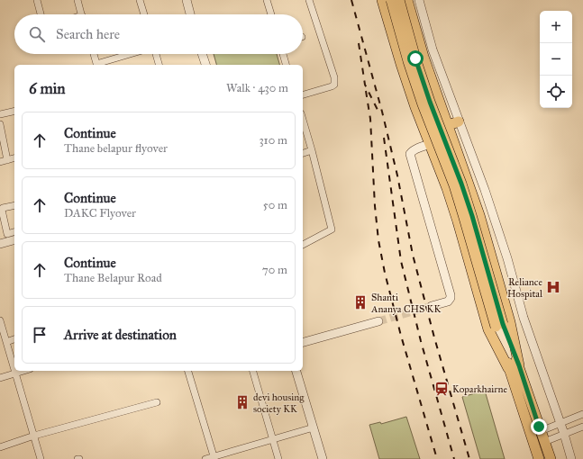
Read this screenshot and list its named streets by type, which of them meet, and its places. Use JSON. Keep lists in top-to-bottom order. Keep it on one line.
{"places":{"hospital":["Reliance Hospital"],"building":["Shanti Ananya CHS KK","devi housing society KK"],"station":["Koparkhairne"]},"page":{"map_buttons":["+","−"],"search":"Search here","heading":["6 min","Walk · 430 m"],"list":[["Continue","Thane belapur flyover","310 m"],["Continue","DAKC Flyover","50 m"],["Continue","Thane Belapur Road","70 m"],"Arrive at destination"]}}
